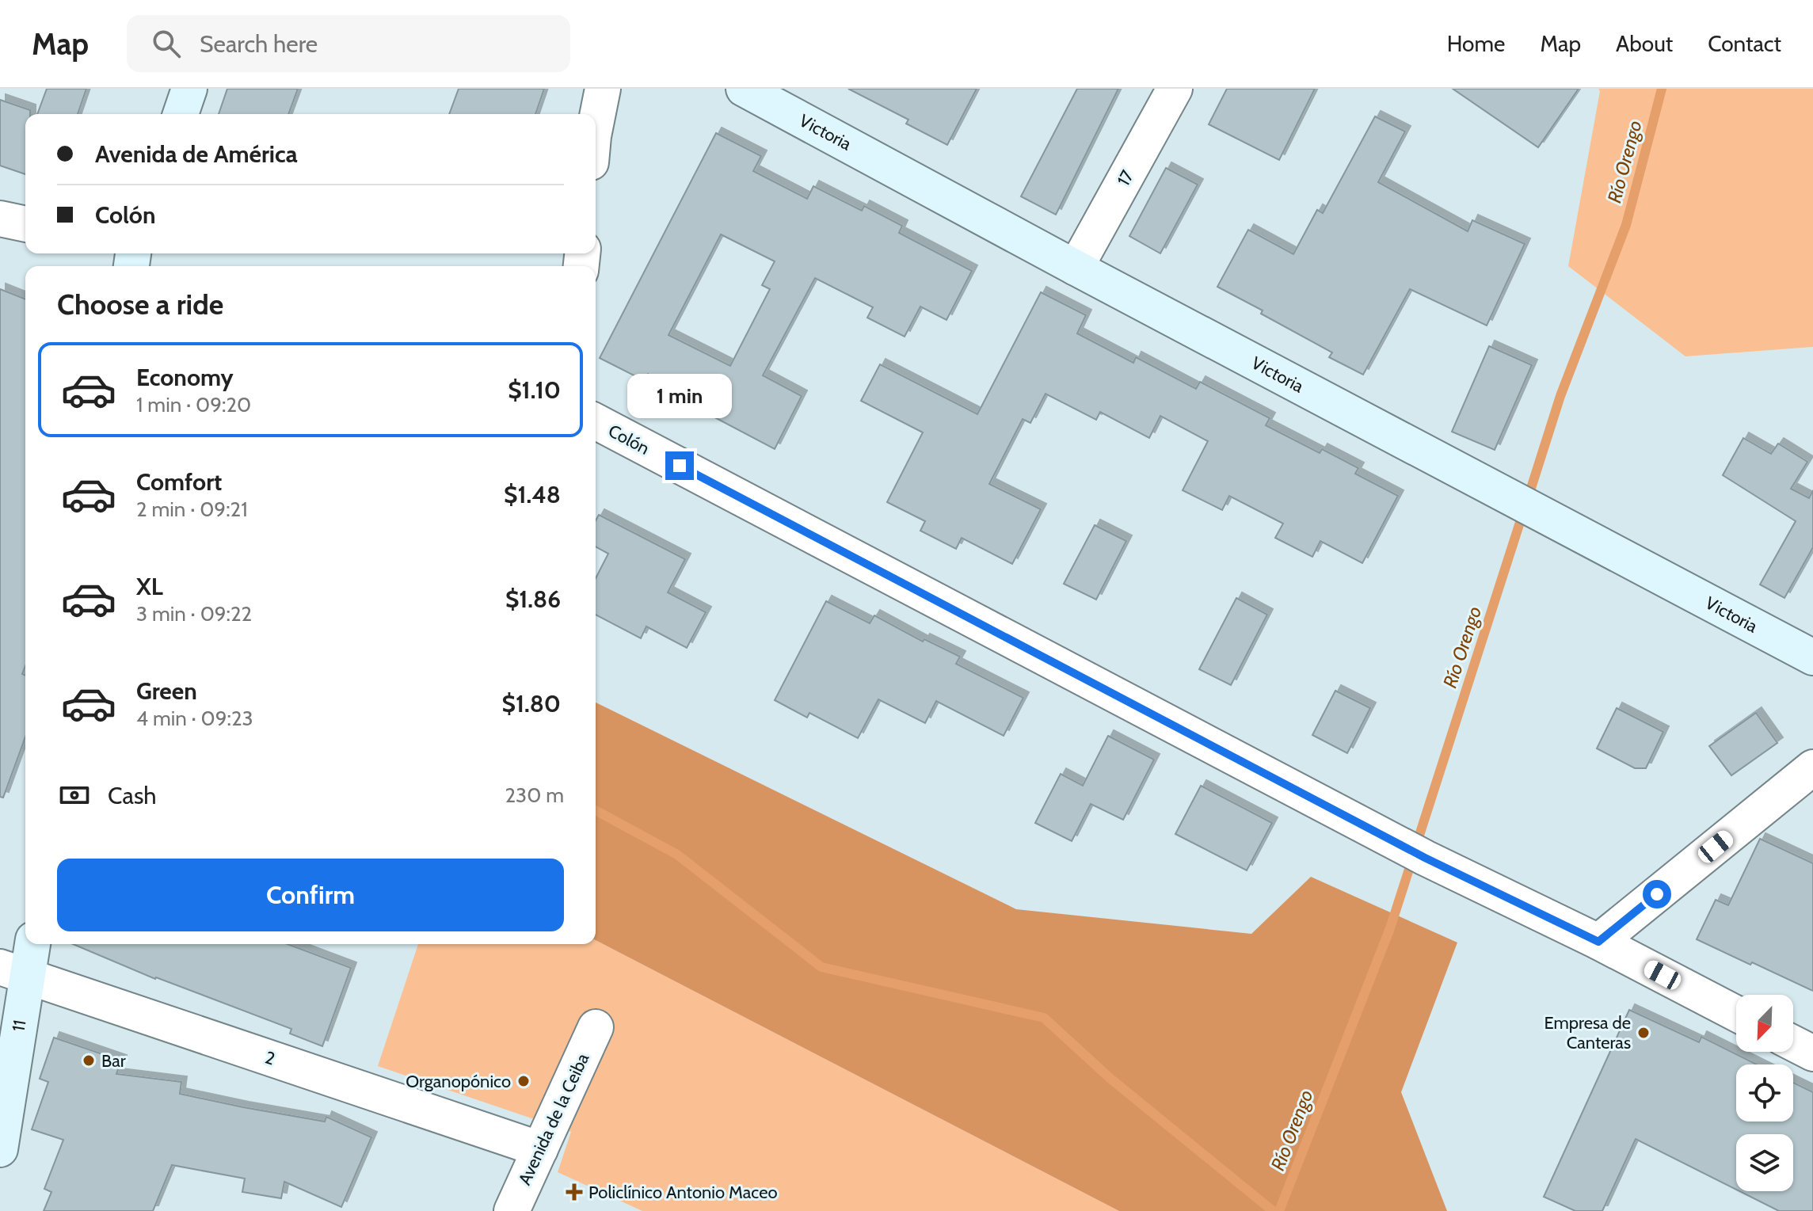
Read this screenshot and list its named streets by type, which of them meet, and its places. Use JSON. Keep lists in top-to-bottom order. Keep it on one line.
{"streets":{"street":["Victoria","17","Colón","11","2","Avenida de la Ceiba"]},"crossings":[["Victoria","17"],["11","2"],["2","Avenida de la Ceiba"]],"water":["Río Orengo"],"places":{"other":["Empresa de Canteras","Bar","Organopónico"],"health":["Policlínico Antonio Maceo"]},"north":"bottom left","page":{"header":"Map","search":"Search here","nav":["Home","Map","About","Contact"],"banner":["Avenida de América","Colón"],"heading":"Choose a ride","list":[{"name":"Economy","note":"1 min · 09:20","value":"$1.10"},{"name":"Comfort","note":"2 min · 09:21","value":"$1.48"},{"name":"XL","note":"3 min · 09:22","value":"$1.86"},{"name":"Green","note":"4 min · 09:23","value":"$1.80"}],"bubble":"1 min","pay":["Cash","230 m"],"buttons":"Confirm"}}
